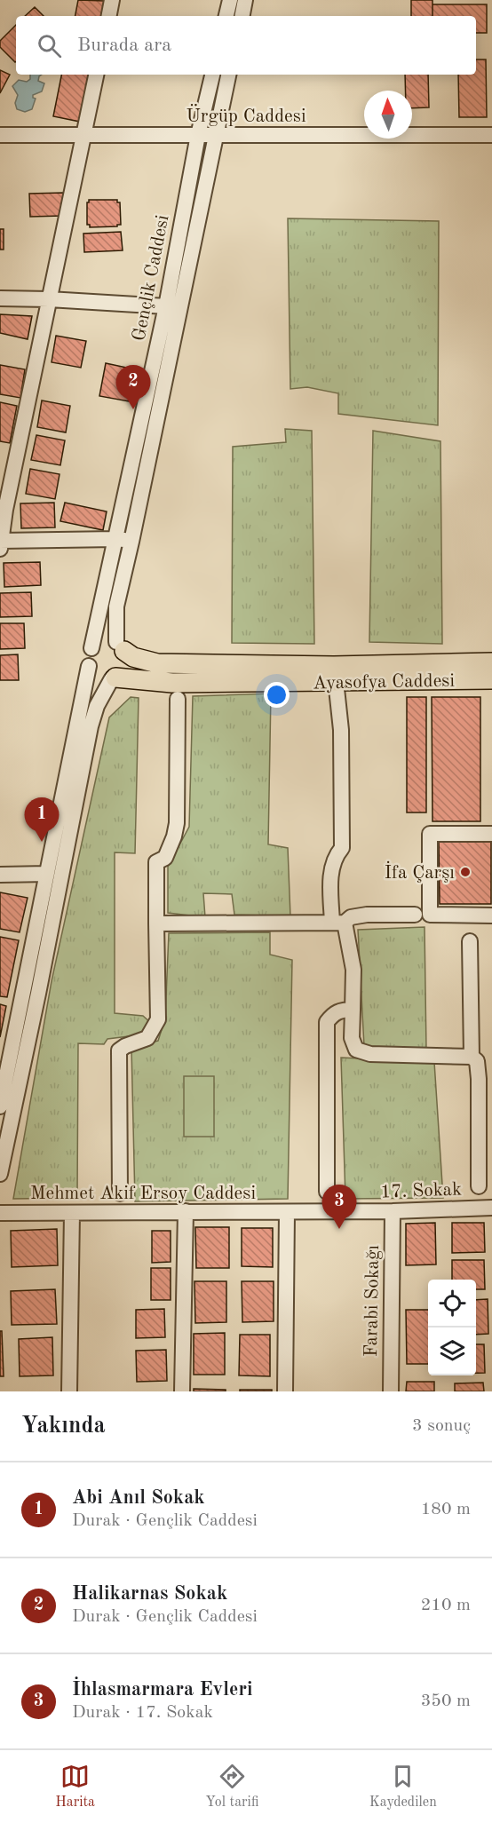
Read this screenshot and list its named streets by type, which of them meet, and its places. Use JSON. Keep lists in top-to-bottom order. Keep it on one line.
{"streets":{"main road":["Ayasofya Caddesi"],"street":["Ürgüp Caddesi","Gençlik Caddesi","17. Sokak","Mehmet Akif Ersoy Caddesi","Farabi Sokağı"]},"crossings":[["Ürgüp Caddesi","Gençlik Caddesi"],["Gençlik Caddesi","Ayasofya Caddesi"],["17. Sokak","Mehmet Akif Ersoy Caddesi"],["17. Sokak","Farabi Sokağı"]],"places":["İfa Çarşı"],"north":"top","page":{"search":"Burada ara","pins":["2","1","3"],"heading":["Yakında","3 sonuç"],"list":[{"mark":"1","name":"Abi Anıl Sokak","note":"Durak · Gençlik Caddesi","value":"180 m"},{"mark":"2","name":"Halikarnas Sokak","note":"Durak · Gençlik Caddesi","value":"210 m"},{"mark":"3","name":"İhlasmarmara Evleri","note":"Durak · 17. Sokak","value":"350 m"}],"nav":["Harita","Yol tarifi","Kaydedilen"]}}
